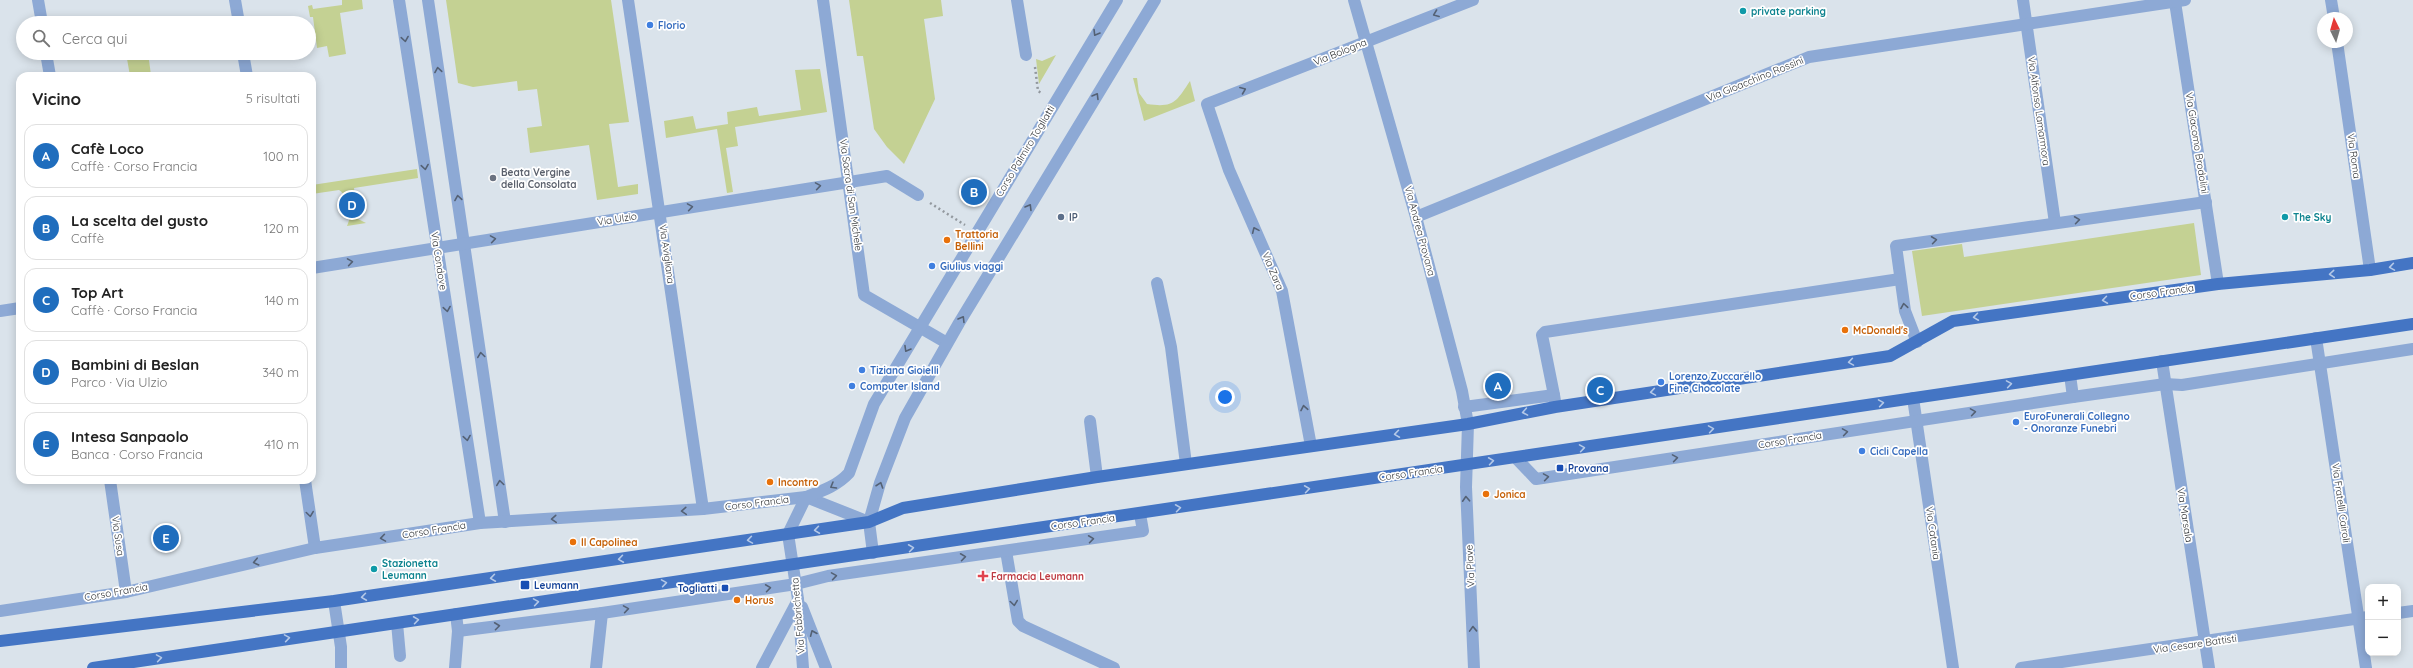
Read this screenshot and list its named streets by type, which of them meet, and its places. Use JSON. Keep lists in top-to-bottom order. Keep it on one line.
{"streets":{"main road":["Corso Francia"],"street":["Via Bologna","Via Gioacchino Rossini","Via Alfonso Lamarmora","Via Giacomo Brodolini","Corso Palmiro Togliatti","Via Roma","Via Sacra di San Michele","Via Ulzio","Via Andrea Provana","Via Avigliana","Via Condove","Via Zara","Via Fratelli Cairoli","Via Marsala","Via Catania","Via Susa","Via Piave","Via Fabbrichetta","Via Cesare Battisti"]},"crossings":[["Via Bologna","Via Andrea Provana"],["Via Bologna","Via Zara"],["Via Gioacchino Rossini","Via Alfonso Lamarmora"],["Via Gioacchino Rossini","Via Giacomo Brodolini"],["Via Gioacchino Rossini","Via Andrea Provana"],["Via Giacomo Brodolini","Corso Francia"],["Corso Palmiro Togliatti","Via Sacra di San Michele"],["Corso Palmiro Togliatti","Corso Francia"],["Via Roma","Corso Francia"],["Via Sacra di San Michele","Via Ulzio"],["Via Ulzio","Via Avigliana"],["Via Ulzio","Via Condove"],["Via Andrea Provana","Corso Francia"],["Via Andrea Provana","Via Piave"],["Via Avigliana","Corso Francia"],["Via Condove","Corso Francia"],["Via Zara","Corso Francia"],["Corso Francia","Via Fratelli Cairoli"],["Corso Francia","Via Marsala"],["Corso Francia","Via Catania"],["Corso Francia","Via Susa"],["Corso Francia","Via Piave"],["Corso Francia","Via Fabbrichetta"],["Via Fratelli Cairoli","Via Cesare Battisti"],["Via Marsala","Via Cesare Battisti"]],"one_way":["Via Ulzio","Via Zara","Via Piave"],"places":{"other":["private parking","Florio","Beata Vergine della Consolata","IP","The Sky","Trattoria Bellini","Giulius viaggi","McDonald's","Tiziana Gioielli","Lorenzo Zuccarello Fine Chocolate","Computer Island","EuroFunerali Collegno - Onoranze Funebri","Cicli Capella","Incontro","Jonica","Il Capolinea","Stazionetta Leumann","Horus"],"transit":["Provana","Leumann","Togliatti"],"health":["Farmacia Leumann"]},"north":"top","page":{"search":"Cerca qui","heading":["Vicino","5 risultati"],"list":[{"mark":"A","name":"Cafè Loco","note":"Caffè · Corso Francia","value":"100 m"},{"mark":"B","name":"La scelta del gusto","note":"Caffè","value":"120 m"},{"mark":"C","name":"Top Art","note":"Caffè · Corso Francia","value":"140 m"},{"mark":"D","name":"Bambini di Beslan","note":"Parco · Via Ulzio","value":"340 m"},{"mark":"E","name":"Intesa Sanpaolo","note":"Banca · Corso Francia","value":"410 m"}],"pins":["B","D","A","C","E"],"map_buttons":["+","−"]}}
